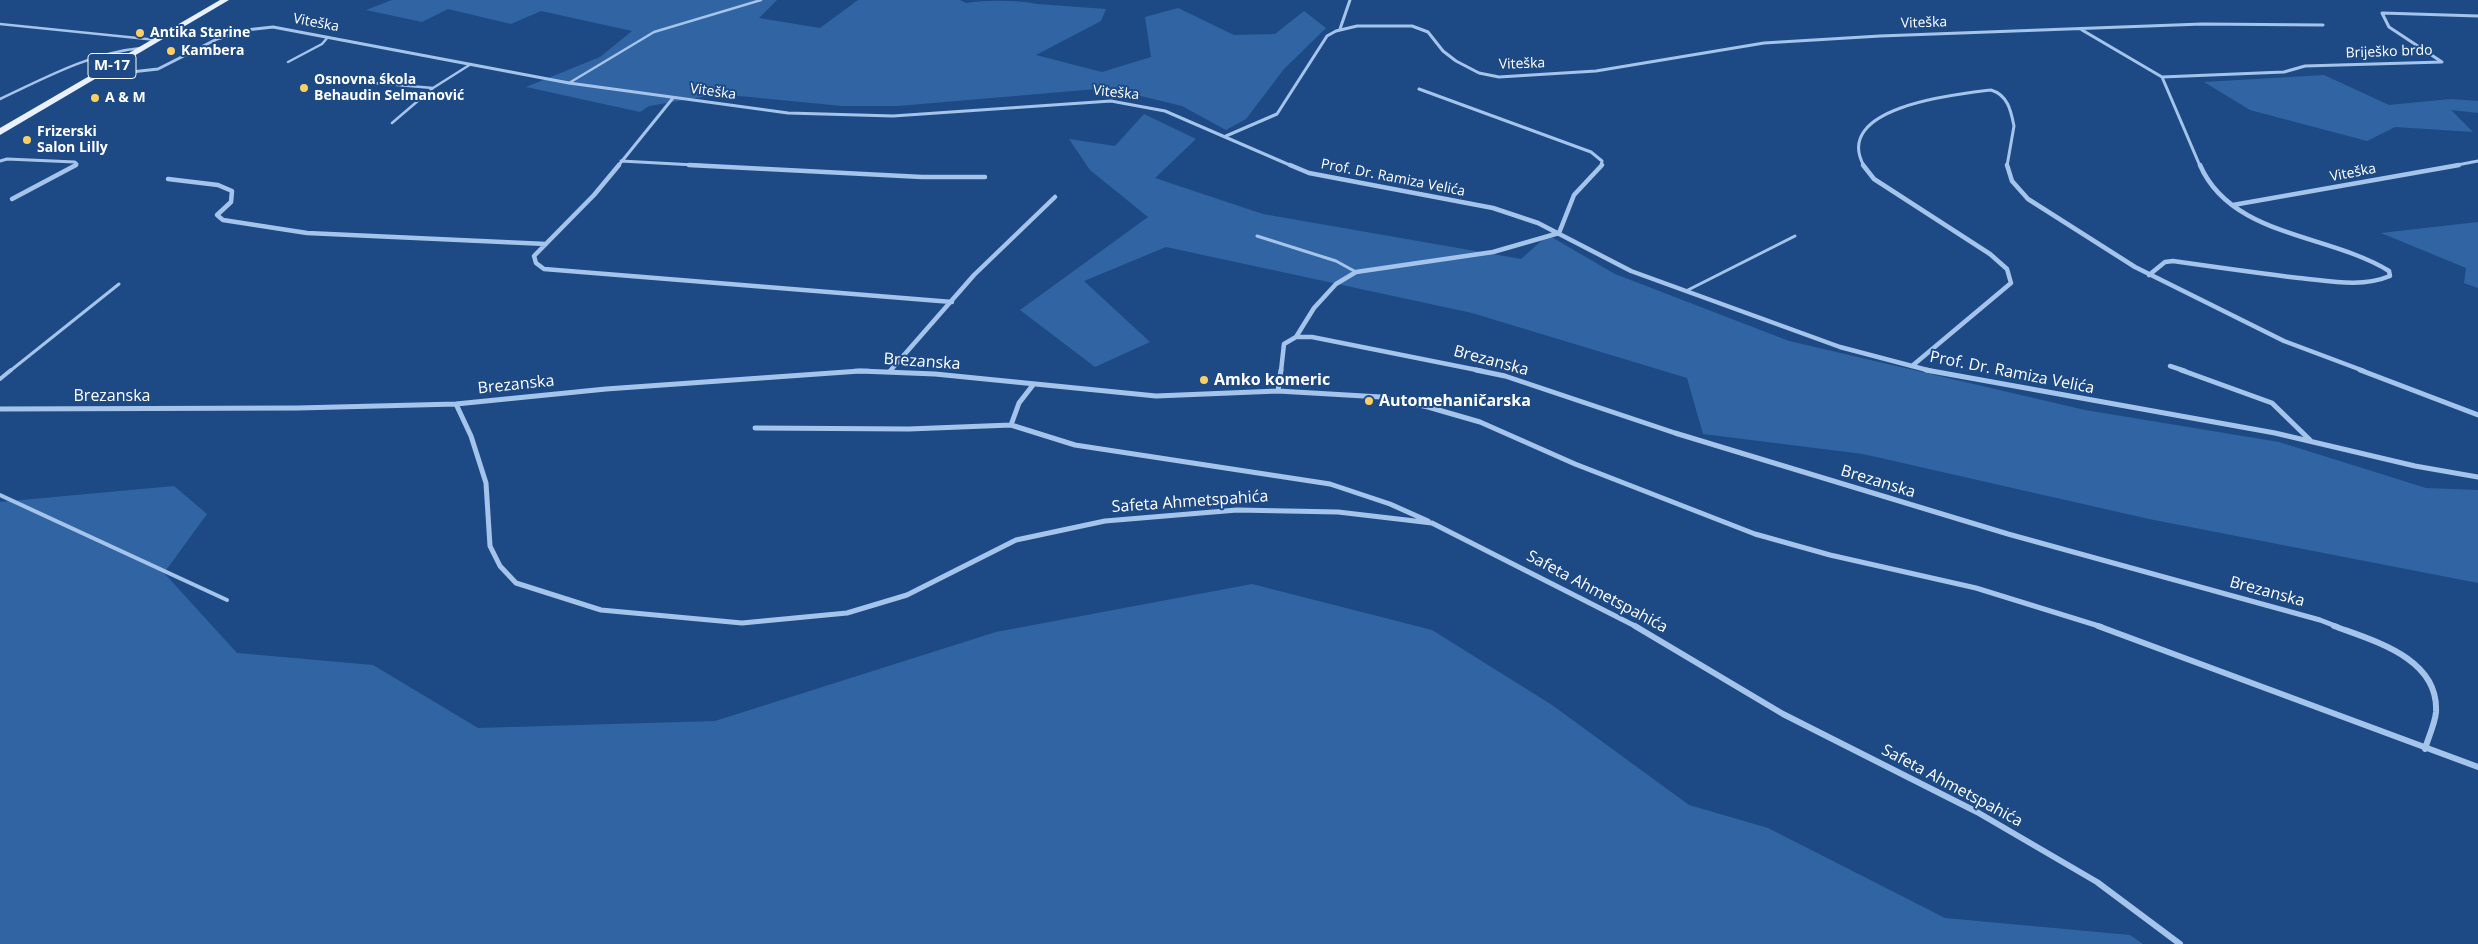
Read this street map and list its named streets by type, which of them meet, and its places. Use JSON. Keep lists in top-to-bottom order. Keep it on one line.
{"streets":{"main road":["M-17"],"street":["Viteška","Briješko brdo","Prof. Dr. Ramiza Velića","Brezanska","Safeta Ahmetspahića"]},"crossings":[["Viteška","M-17"],["Viteška","Prof. Dr. Ramiza Velića"],["Brezanska","Safeta Ahmetspahića"]],"places":["Antika Starine","Kambera","Osnovna śkola Behaudin Selmanović","A & M","Frizerski Salon Lilly","Amko komeric","Automehaničarska"]}
